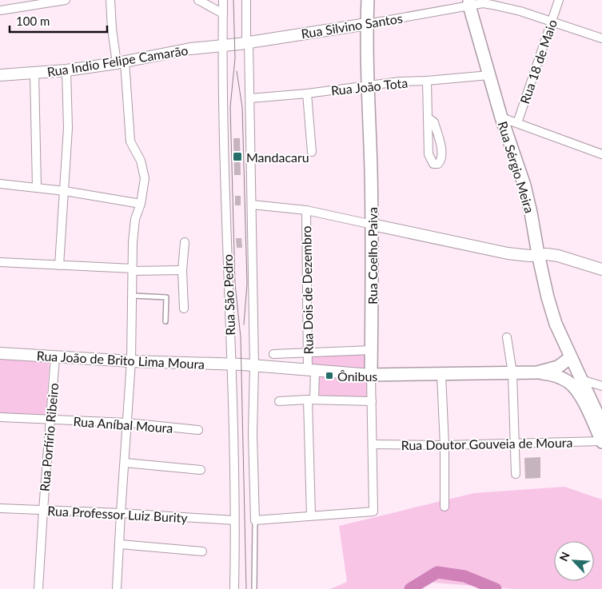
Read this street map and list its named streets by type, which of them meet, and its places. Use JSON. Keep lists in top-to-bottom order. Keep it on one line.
{"streets":{"main road":["Rua Sérgio Meira","Rua Coelho Paiva"],"street":["Rua Silvino Santos","Rua Indio Felipe Camarão","Rua 18 de Maio","Rua João Tota","Rua Dois de Dezembro","Rua São Pedro","Rua João de Brito Lima Moura","Rua Aníbal Moura","Rua Porfírio Ribeiro","Rua Doutor Gouveia de Moura","Rua Professor Luiz Burity"]},"crossings":[["Rua Silvino Santos","Rua Indio Felipe Camarão"],["Rua Silvino Santos","Rua 18 de Maio"],["Rua Silvino Santos","Rua Sérgio Meira"],["Rua Silvino Santos","Rua Coelho Paiva"],["Rua Silvino Santos","Rua São Pedro"],["Rua Indio Felipe Camarão","Rua São Pedro"],["Rua João Tota","Rua Sérgio Meira"],["Rua João Tota","Rua Coelho Paiva"],["Rua João Tota","Rua São Pedro"],["Rua Coelho Paiva","Rua Dois de Dezembro"],["Rua Coelho Paiva","Rua João de Brito Lima Moura"],["Rua Coelho Paiva","Rua Doutor Gouveia de Moura"],["Rua Dois de Dezembro","Rua João de Brito Lima Moura"],["Rua São Pedro","Rua João de Brito Lima Moura"],["Rua São Pedro","Rua Professor Luiz Burity"],["Rua João de Brito Lima Moura","Rua Porfírio Ribeiro"],["Rua Aníbal Moura","Rua Porfírio Ribeiro"],["Rua Porfírio Ribeiro","Rua Professor Luiz Burity"]],"places":{"transit":["Mandacaru","Ônibus"]},"scale_bar":"100 m","north":"top left"}
